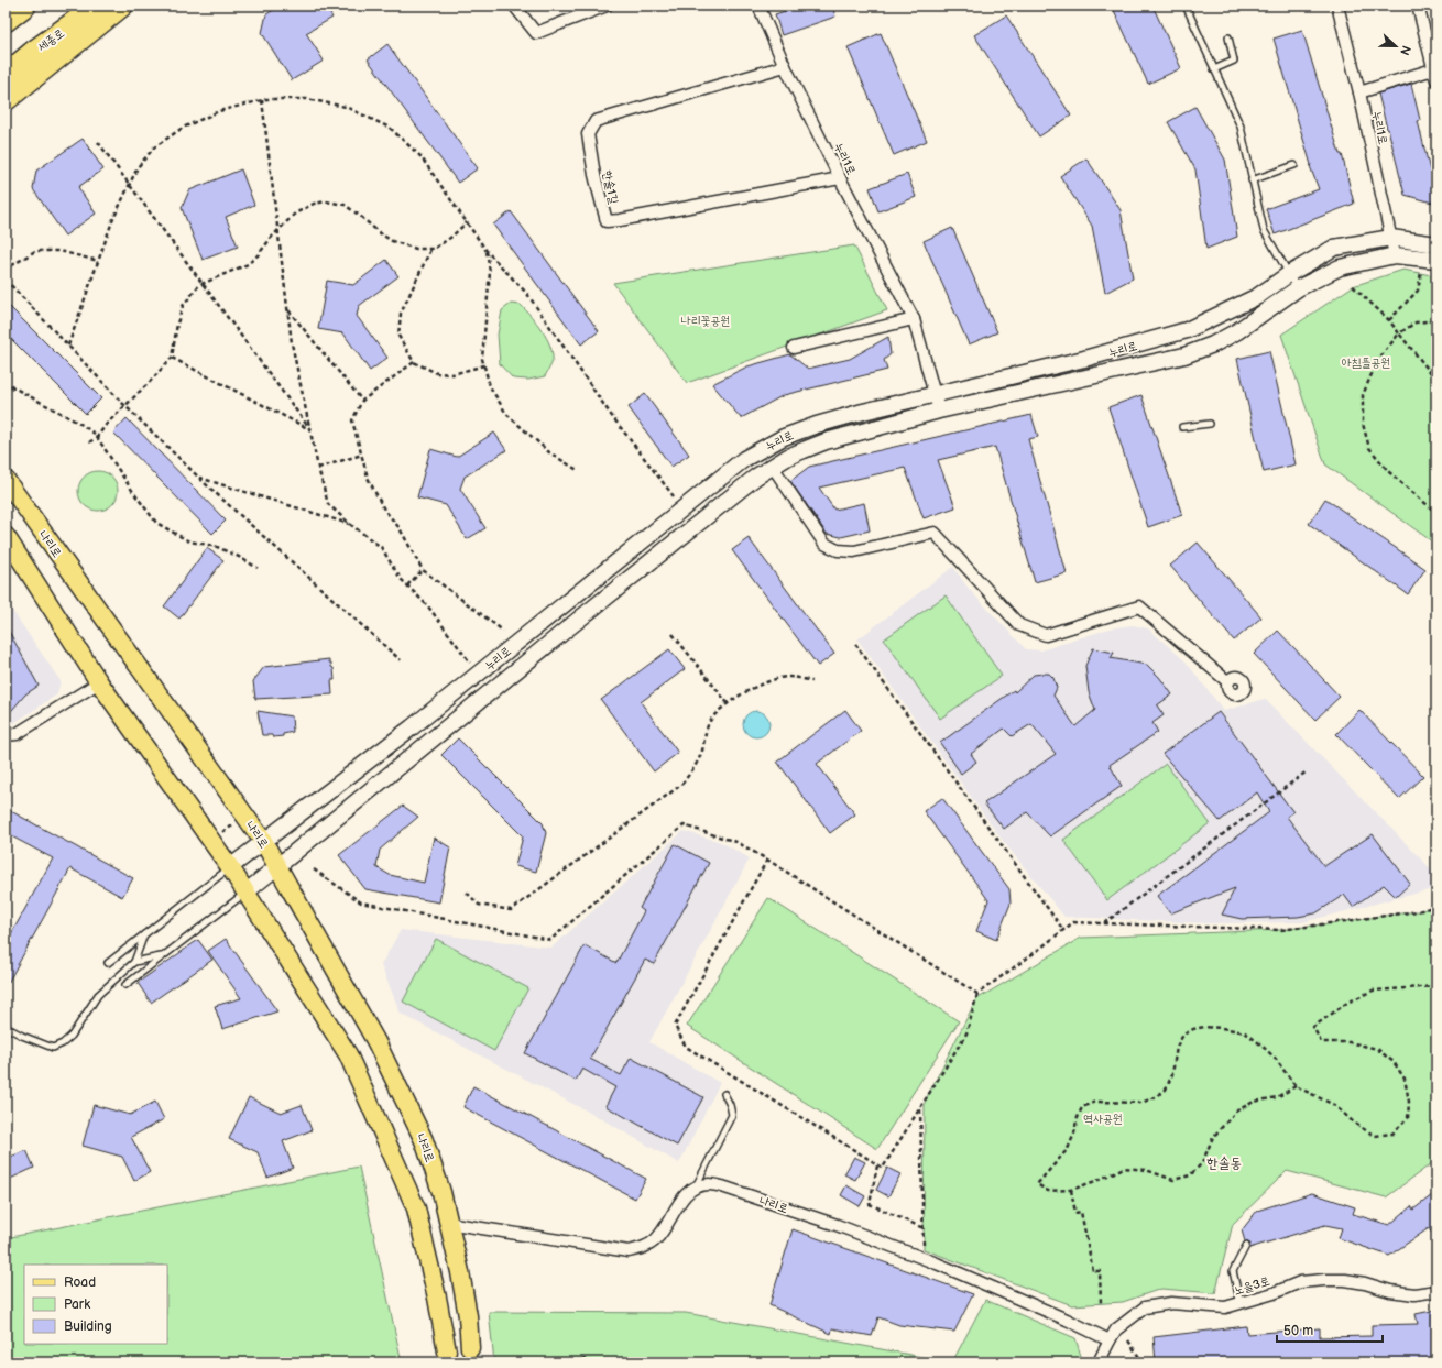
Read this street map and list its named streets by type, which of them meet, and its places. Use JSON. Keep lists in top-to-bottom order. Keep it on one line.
{"streets":{"highway":["세종로"],"main road":["나리로"],"street":["누리1로","한솔1길","누리로","노을3로"]},"crossings":[["누리1로","한솔1길"],["누리1로","누리로"],["누리로","나리로"],["나리로","노을3로"]],"districts":["한솔동"],"parks":["나리꽃공원","아침뜰공원","역사공원"],"legend":["Road","Park","Building"],"scale_bar":"50 m","north":"right"}
